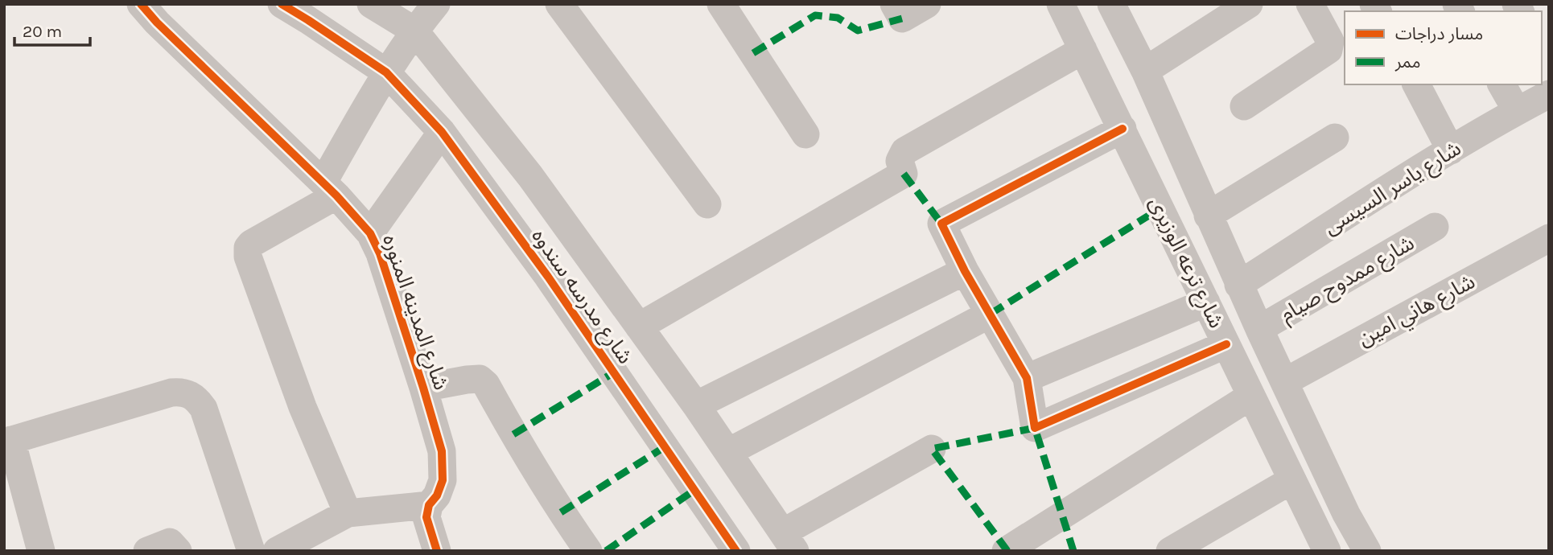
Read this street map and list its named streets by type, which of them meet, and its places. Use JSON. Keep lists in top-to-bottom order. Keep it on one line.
{"streets":{"street":["شارع ياسر السيسى","شارع ترعه الوزيرى","شارع ممدوح صيام","شارع مدرسه سندوه","شارع هاني امين","شارع المدينه المنوره"]},"crossings":[["شارع ياسر السيسى","شارع ترعه الوزيرى"],["شارع ترعه الوزيرى","شارع ممدوح صيام"],["شارع ترعه الوزيرى","شارع هاني امين"]],"legend":["مسار دراجات","ممر"],"scale_bar":"20 m"}
